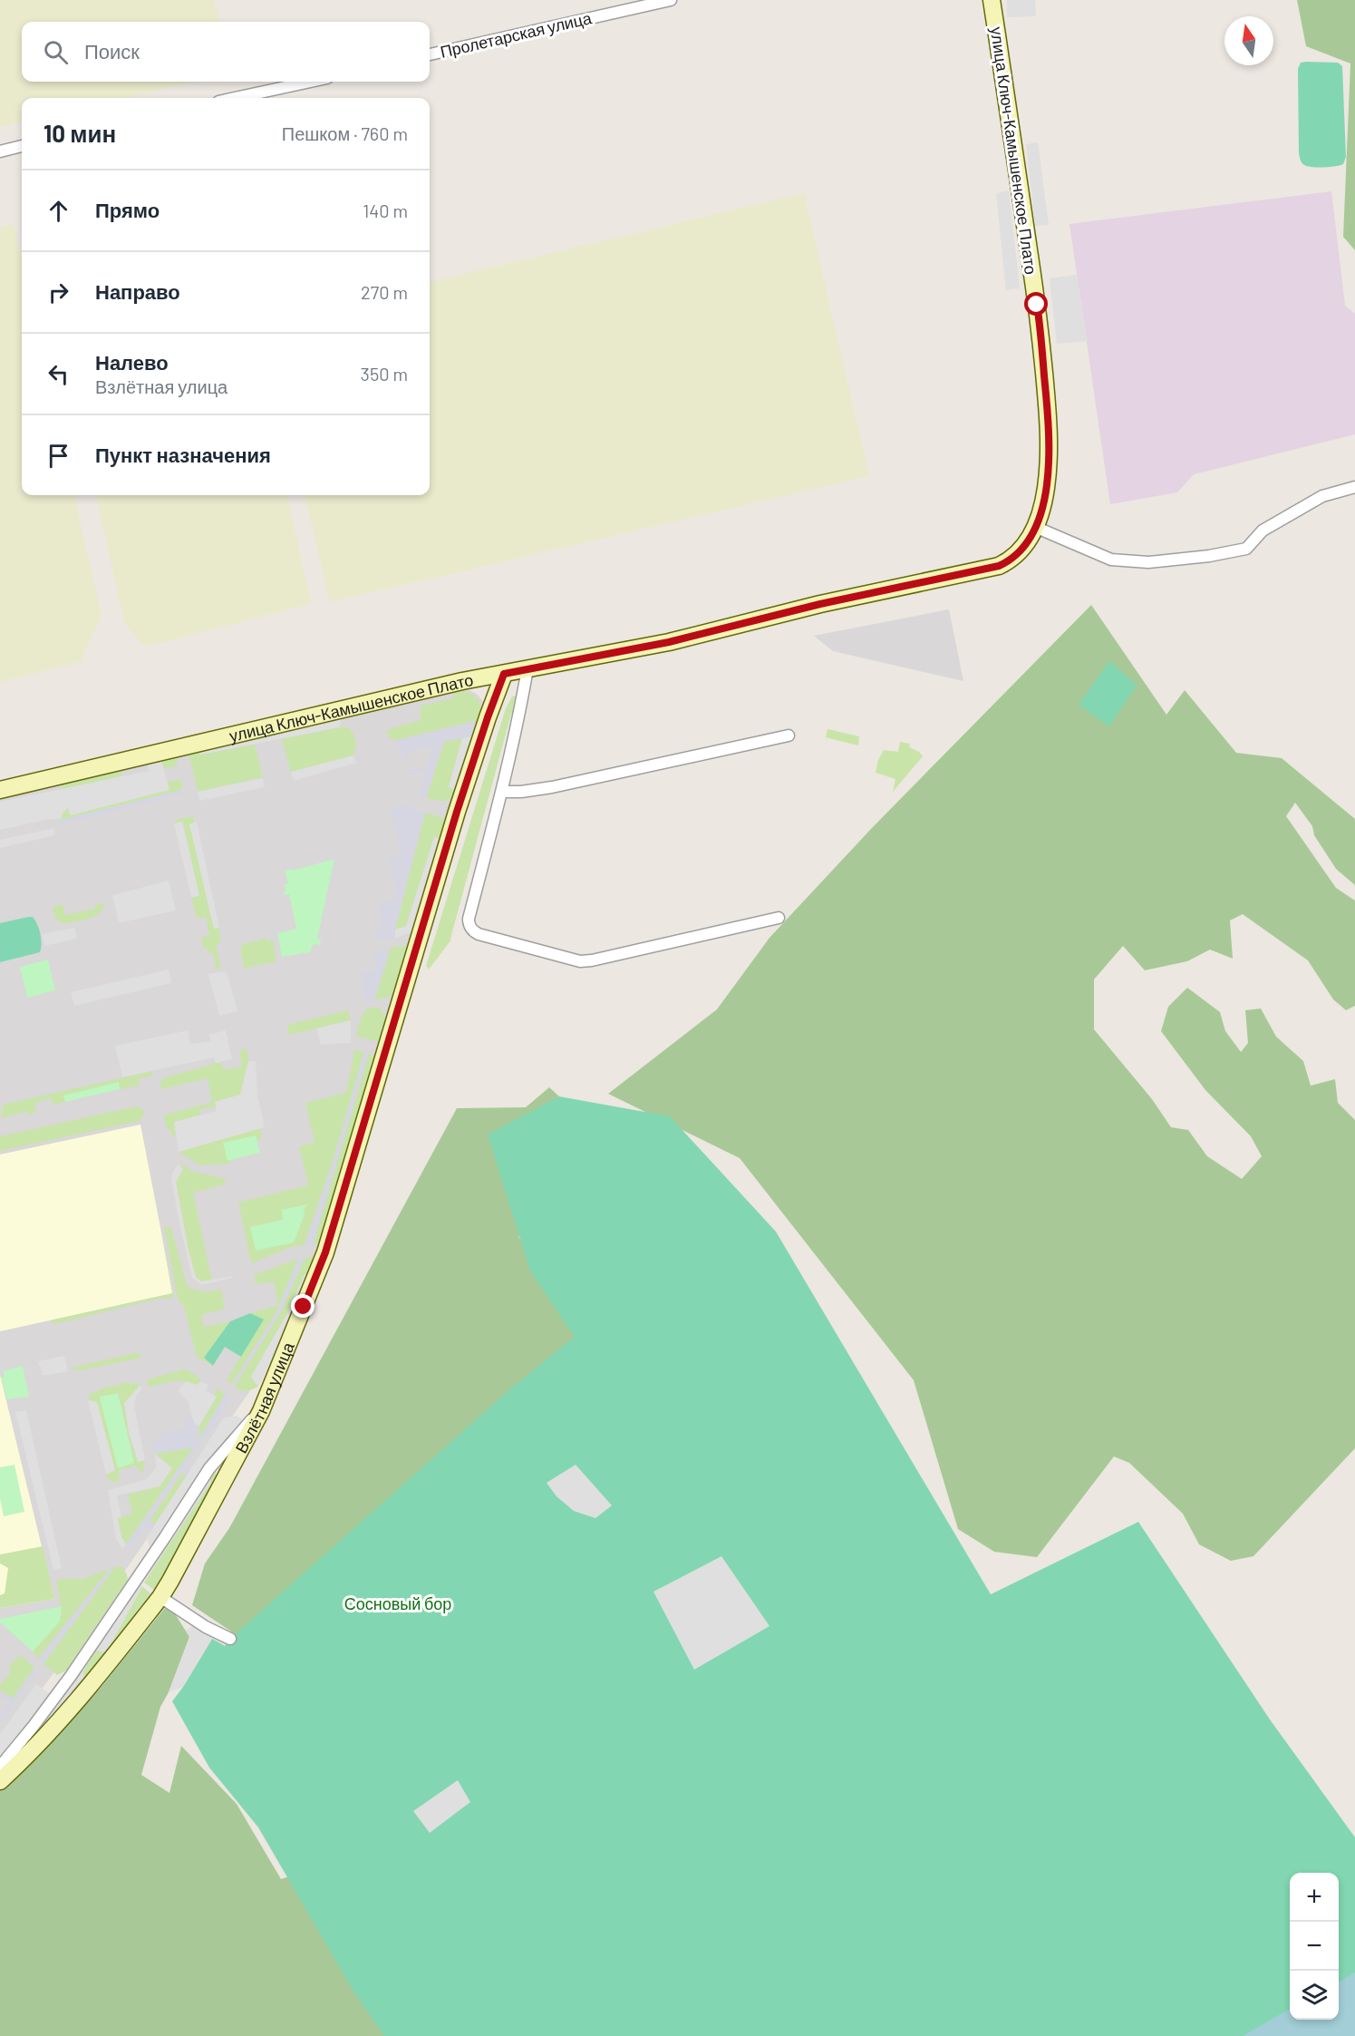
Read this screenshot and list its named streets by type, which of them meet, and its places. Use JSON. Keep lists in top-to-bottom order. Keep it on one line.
{"streets":{"main road":["улица Ключ-Камышенское Плато","Взлётная улица"],"street":["Пролетарская улица"]},"crossings":[["улица Ключ-Камышенское Плато","Взлётная улица"]],"parks":["Сосновый бор"],"north":"top","page":{"search":"Поиск","heading":["10 мин","Пешком · 760 m"],"list":[["Прямо","140 m"],["Направо","270 m"],["Налево","Взлётная улица","350 m"],"Пункт назначения"],"map_buttons":["+","−"]}}
